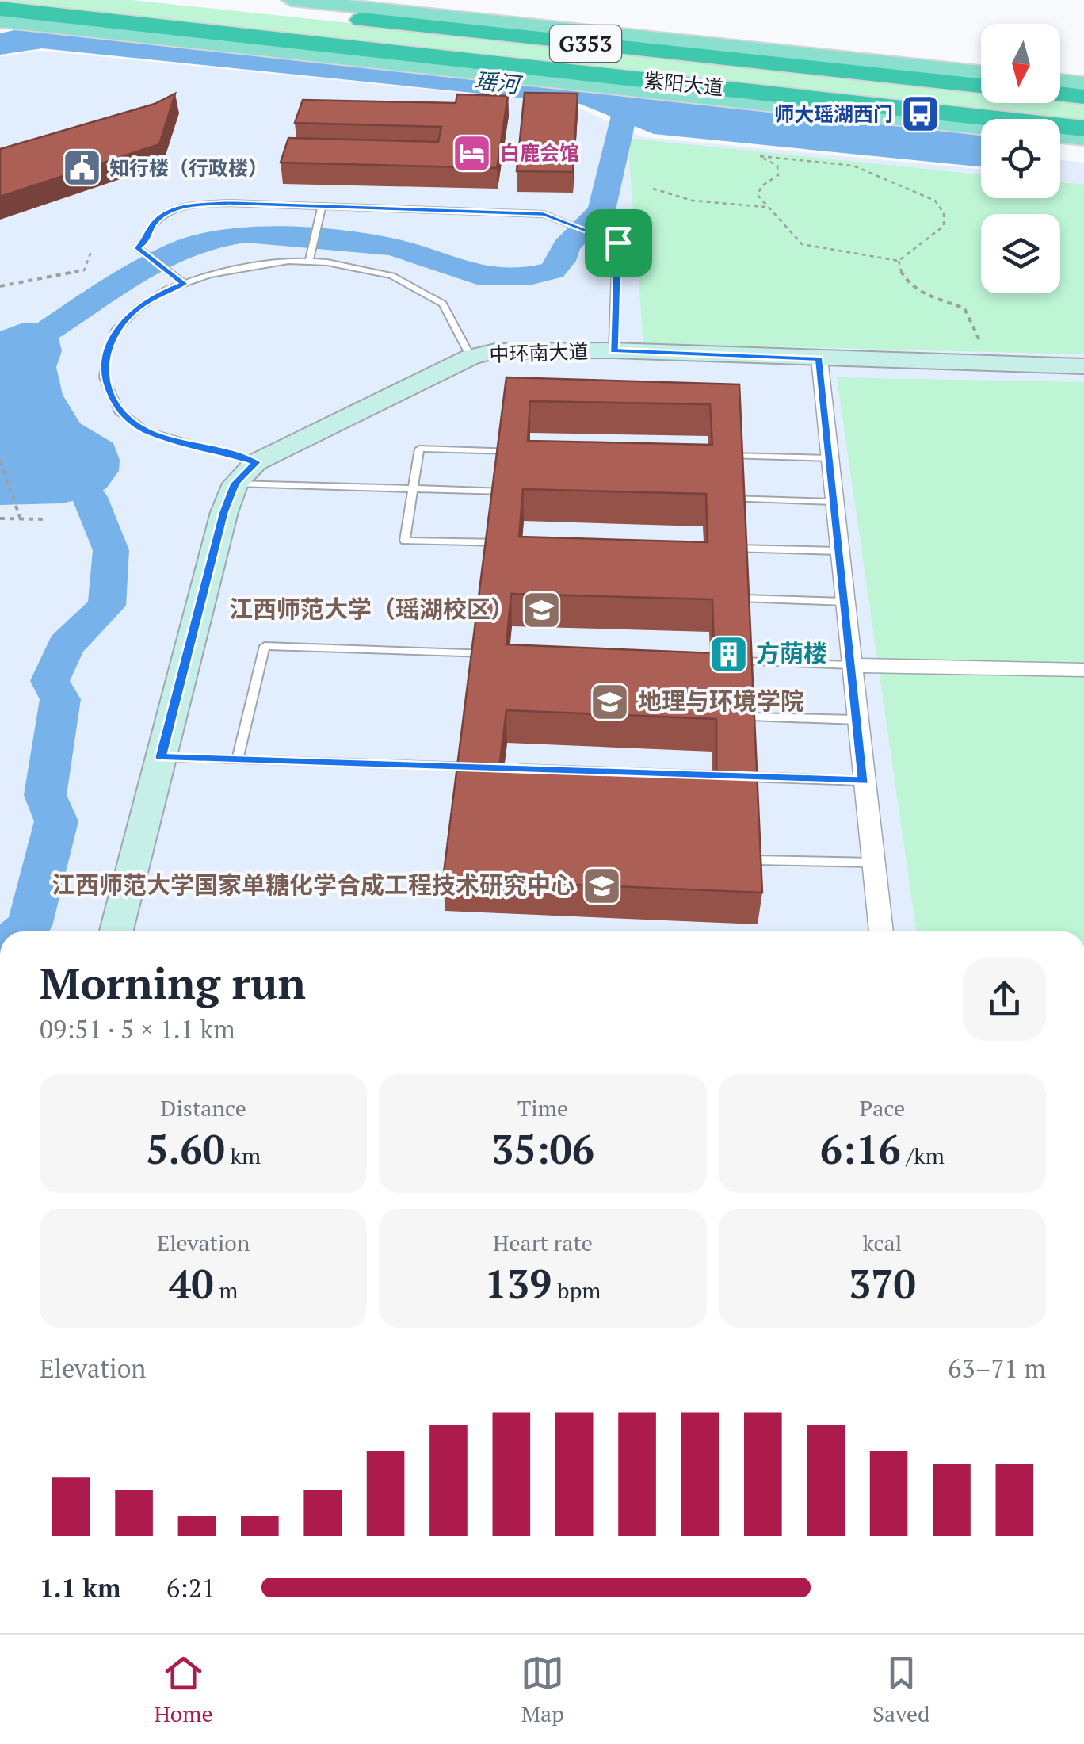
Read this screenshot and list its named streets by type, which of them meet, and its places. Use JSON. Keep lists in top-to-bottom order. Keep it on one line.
{"streets":{"highway":["G353","紫阳大道"],"street":["中环南大道"]},"water":["瑶河"],"places":{"bus stop":["师大瑶湖西门"],"hotel":["白鹿会馆"],"public building":["知行楼（行政楼）"],"school or university":["江西师范大学（瑶湖校区）","地理与环境学院","江西师范大学国家单糖化学合成工程技术研究中心"],"building":["方荫楼"]},"north":"bottom","page":{"heading":["Morning run","09:51 · 5 × 1.1 km"],"stats":[["Distance","5.60 km"],["Time","35:06"],["Pace","6:16 /km"],["Elevation","40 m"],["Heart rate","139 bpm"],["kcal","370"]],"chart":["Elevation","63–71 m"],"list":[{"name":"1.1 km","note":"6:21"}],"tabs":["Home","Map","Saved"]}}
